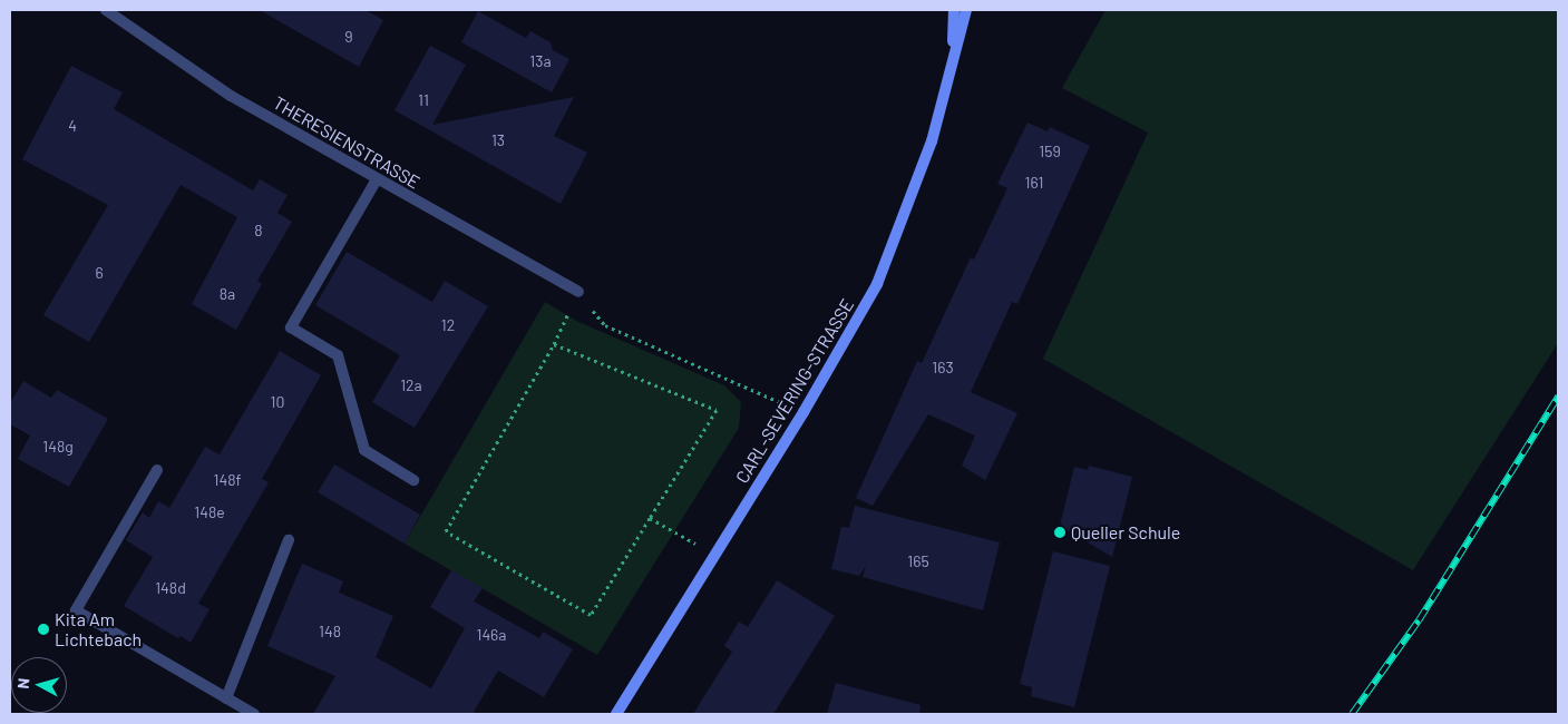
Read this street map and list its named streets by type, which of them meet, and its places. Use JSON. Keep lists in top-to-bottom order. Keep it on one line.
{"streets":{"street":["THERESIENSTRASSE","CARL-SEVERING-STRASSE"]},"places":["Queller Schule","Kita Am Lichtebach"],"house_numbers":["9","13a","11","4","13","159","161","8","6","8a","12","163","12a","10","148g","148f","148e","165","148d","148","146a"],"north":"left"}
